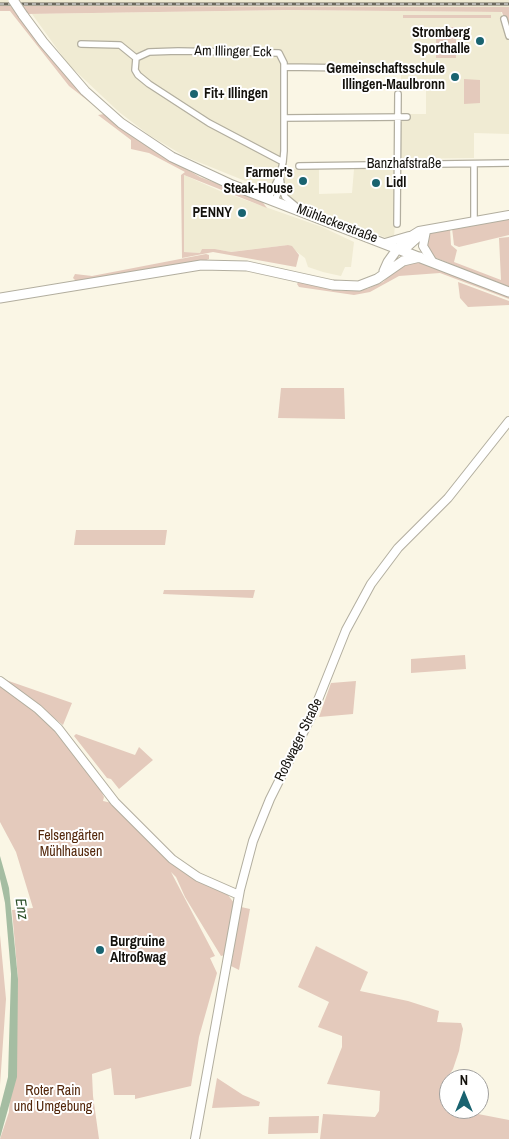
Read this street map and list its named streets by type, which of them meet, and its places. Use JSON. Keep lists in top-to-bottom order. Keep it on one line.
{"streets":{"main road":["Mühlackerstraße"],"street":["Am Illinger Eck","Banzhafstraße","Roßwager Straße"]},"water":["Enz"],"parks":["Felsengärten Mühlhausen","Roter Rain und Umgebung"],"places":["Stromberg Sporthalle","Gemeinschaftsschule Illingen-Maulbronn","Fit+ Illingen","Farmer's Steak-House","Lidl","PENNY","Burgruine Altroßwag"],"north":"top"}
